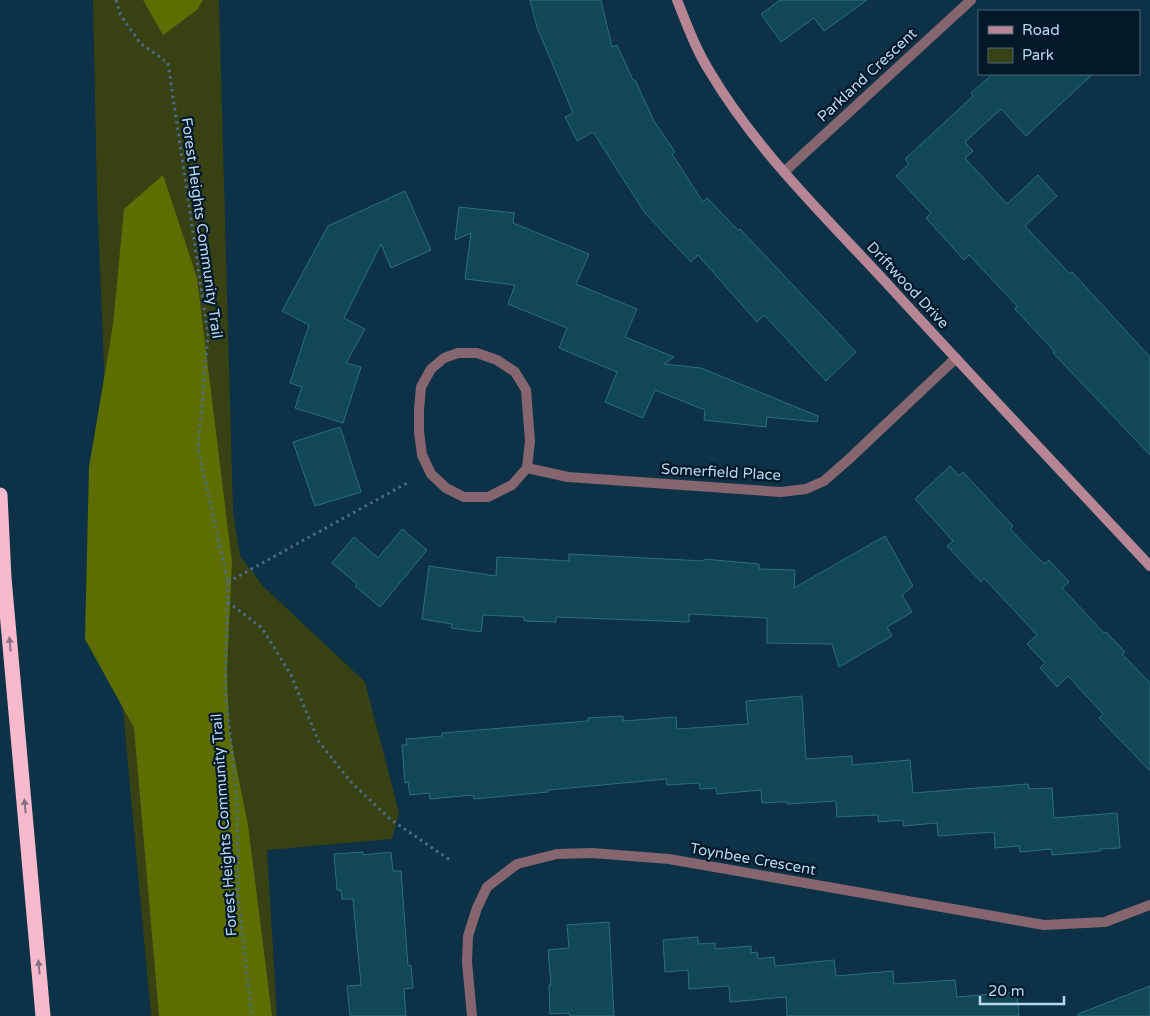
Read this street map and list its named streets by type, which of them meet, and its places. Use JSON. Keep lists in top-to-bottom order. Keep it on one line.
{"streets":{"street":["Parkland Crescent","Driftwood Drive","Somerfield Place","Toynbee Crescent"],"path":["Forest Heights Community Trail"]},"crossings":[["Parkland Crescent","Driftwood Drive"],["Driftwood Drive","Somerfield Place"]],"legend":["Road","Park"],"scale_bar":"20 m"}
